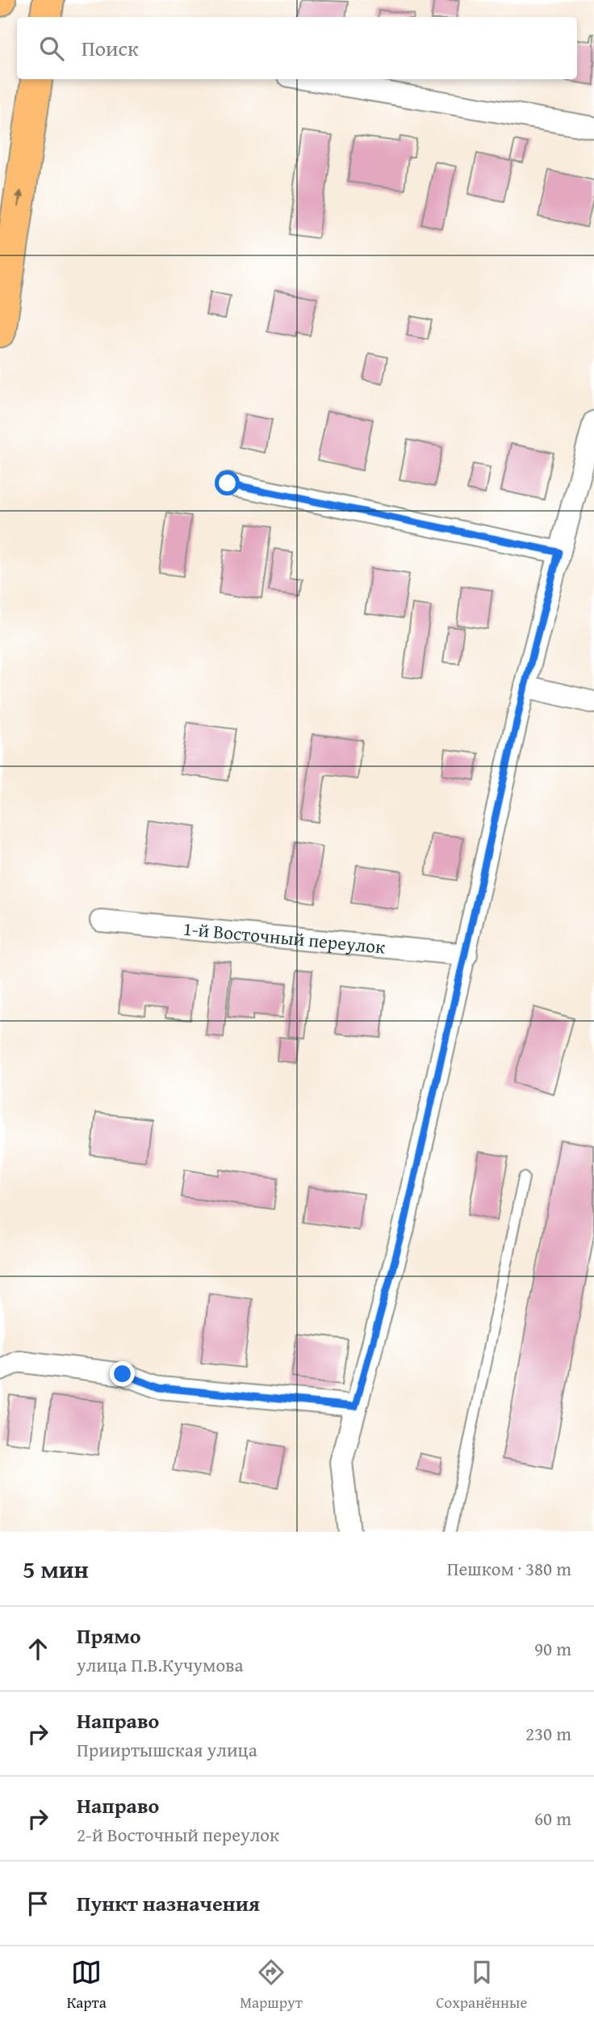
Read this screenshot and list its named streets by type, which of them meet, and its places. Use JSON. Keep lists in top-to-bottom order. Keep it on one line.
{"streets":{"street":["1-й Восточный переулок"]},"page":{"search":"Поиск","heading":["5 мин","Пешком · 380 m"],"list":[["Прямо","улица П.В.Кучумова","90 m"],["Направо","Прииртышская улица","230 m"],["Направо","2-й Восточный переулок","60 m"],"Пункт назначения"],"nav":["Карта","Маршрут","Сохранённые"]}}
